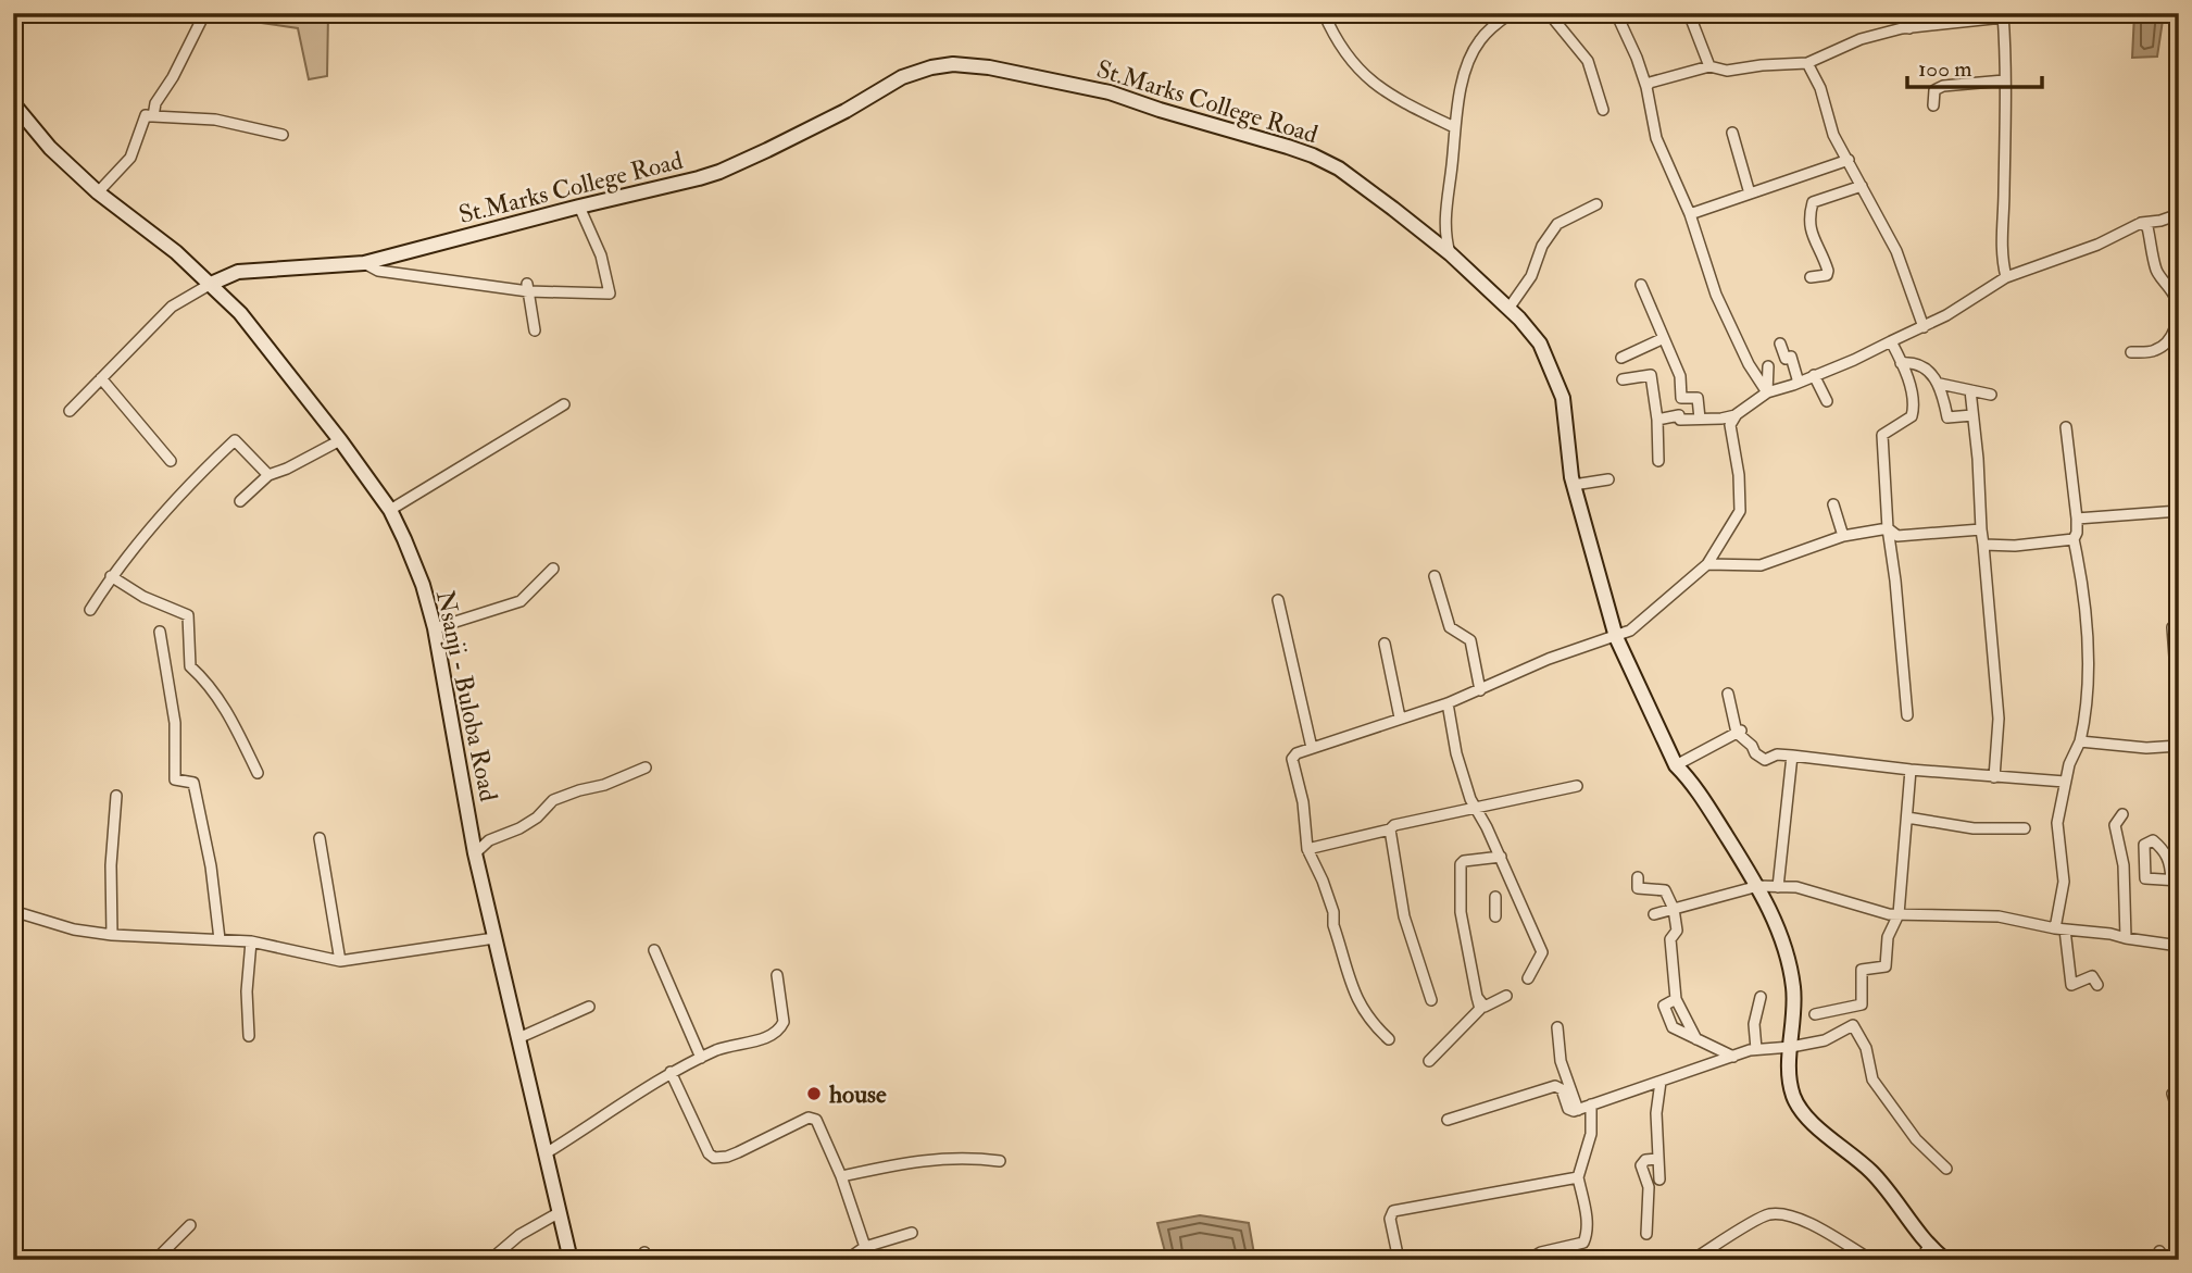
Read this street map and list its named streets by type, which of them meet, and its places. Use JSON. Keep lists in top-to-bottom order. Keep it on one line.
{"streets":{"main road":["St.Marks College Road","Nsanji - Buloba Road"]},"crossings":[["St.Marks College Road","Nsanji - Buloba Road"]],"places":["house"],"scale_bar":"100 m"}
